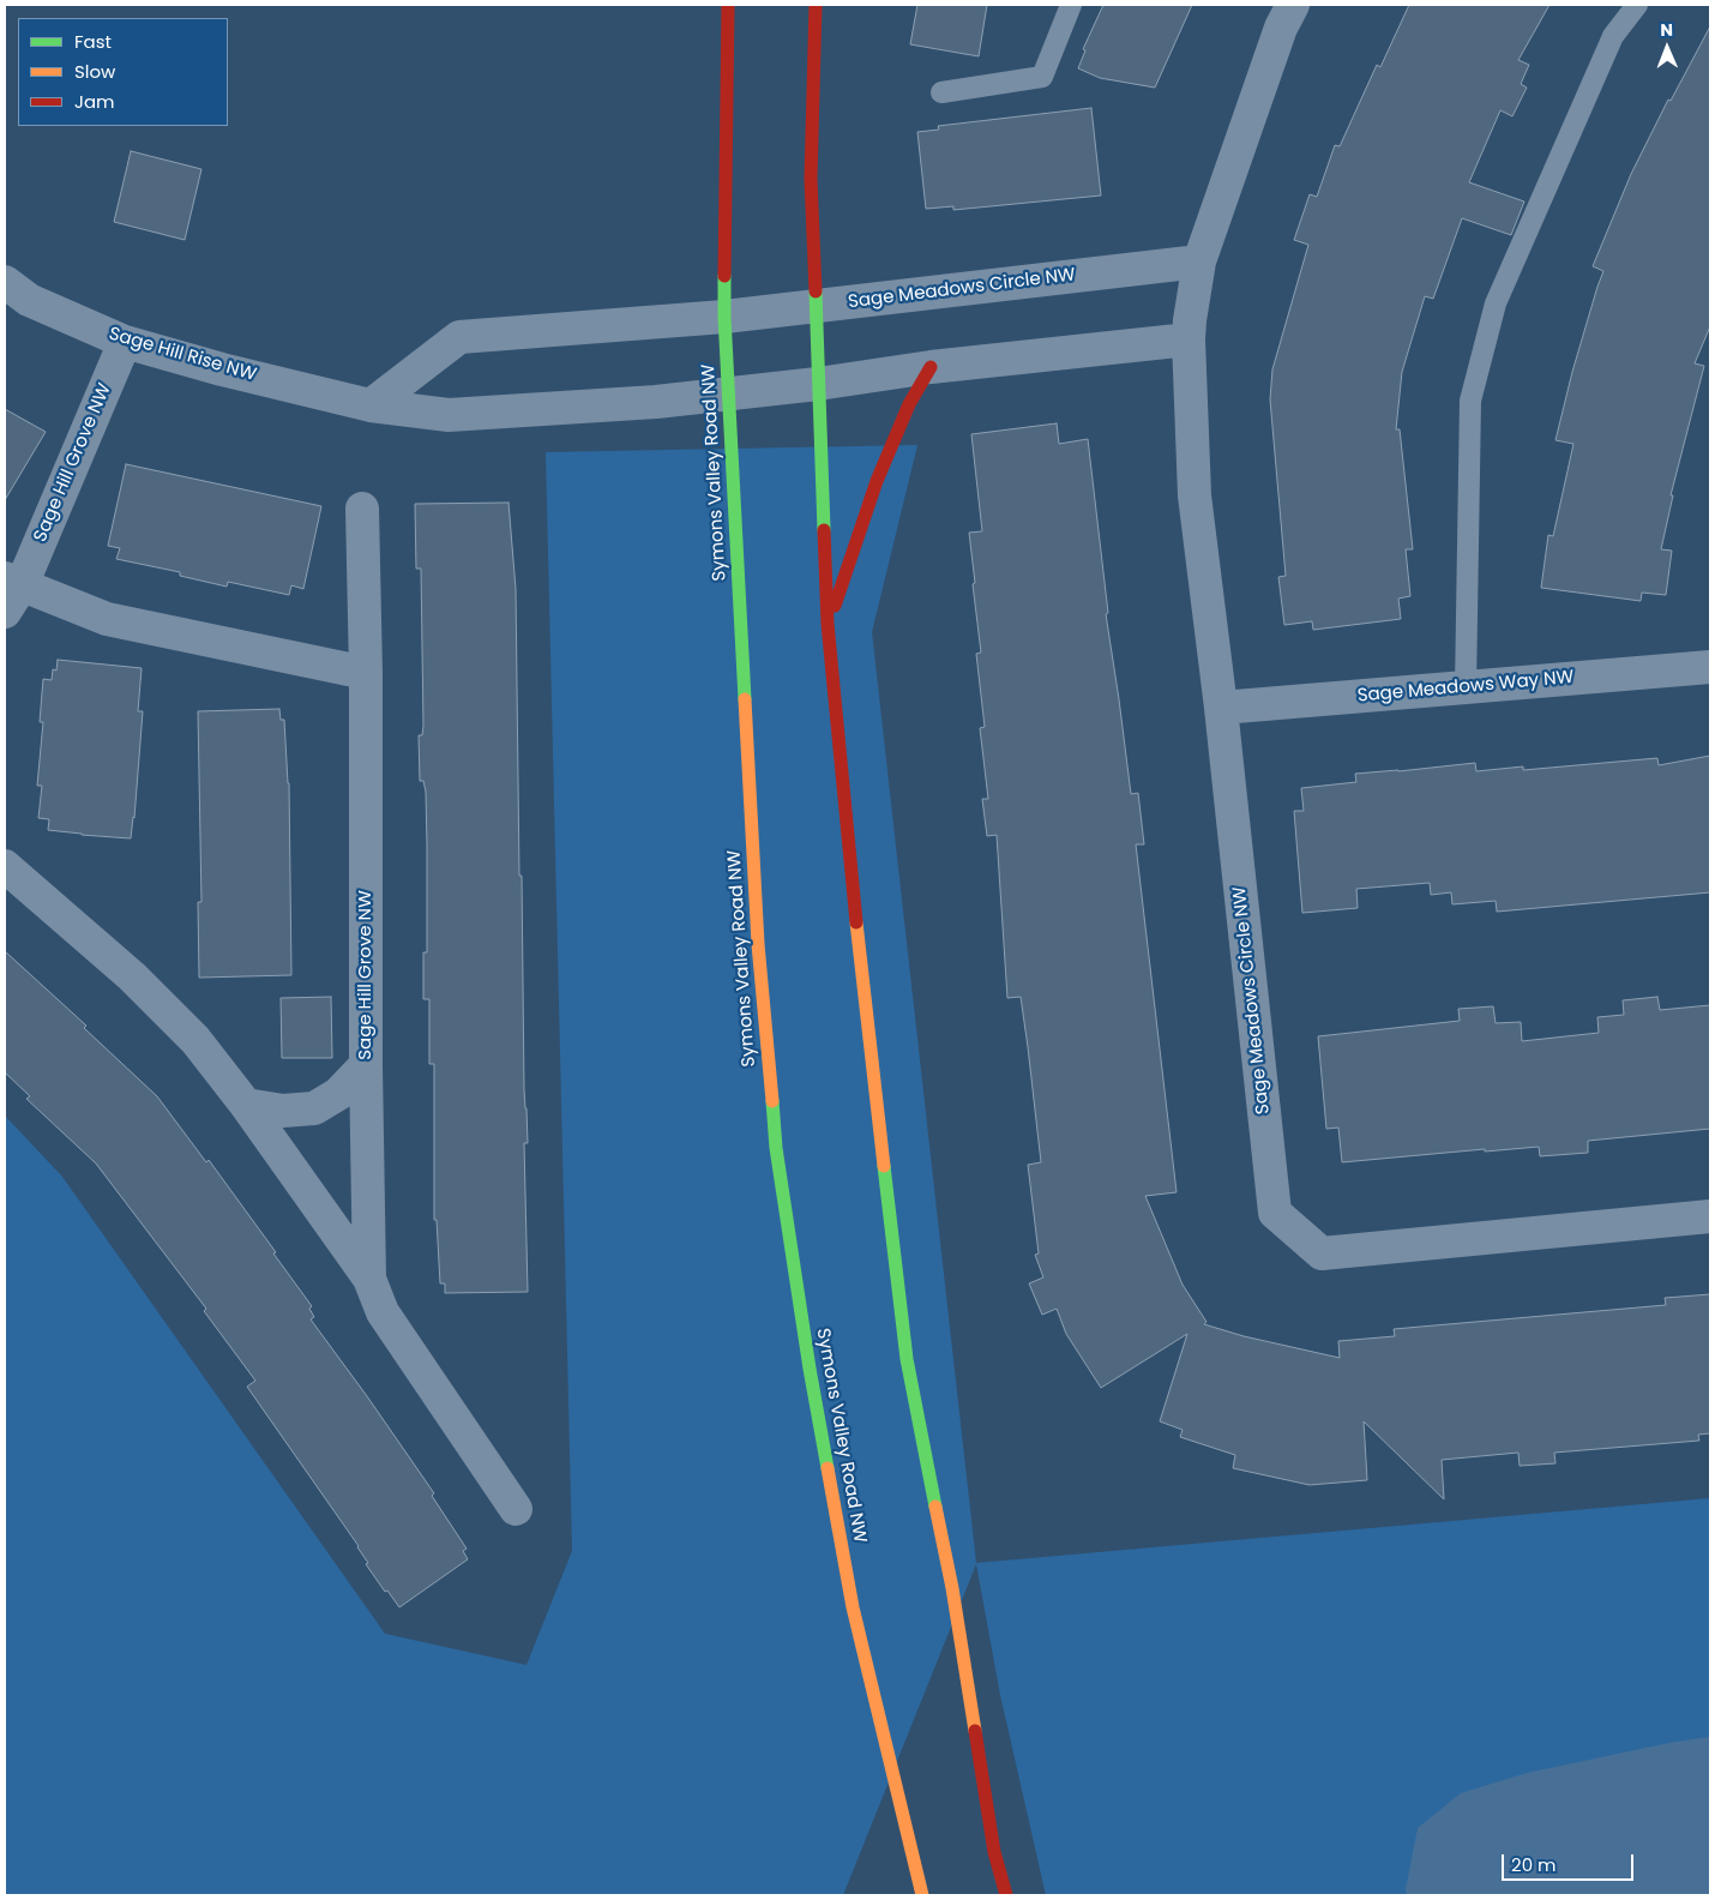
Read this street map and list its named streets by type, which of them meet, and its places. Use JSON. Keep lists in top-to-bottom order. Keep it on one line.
{"streets":{"main road":["Symons Valley Road NW"],"street":["Sage Meadows Circle NW","Sage Hill Rise NW","Sage Hill Grove NW","Sage Meadows Way NW"]},"crossings":[["Sage Meadows Circle NW","Symons Valley Road NW"],["Sage Meadows Circle NW","Sage Meadows Way NW"],["Sage Hill Rise NW","Sage Hill Grove NW"],["Sage Hill Rise NW","Symons Valley Road NW"]],"legend":["Fast","Slow","Jam"],"scale_bar":"20 m","north":"top"}
